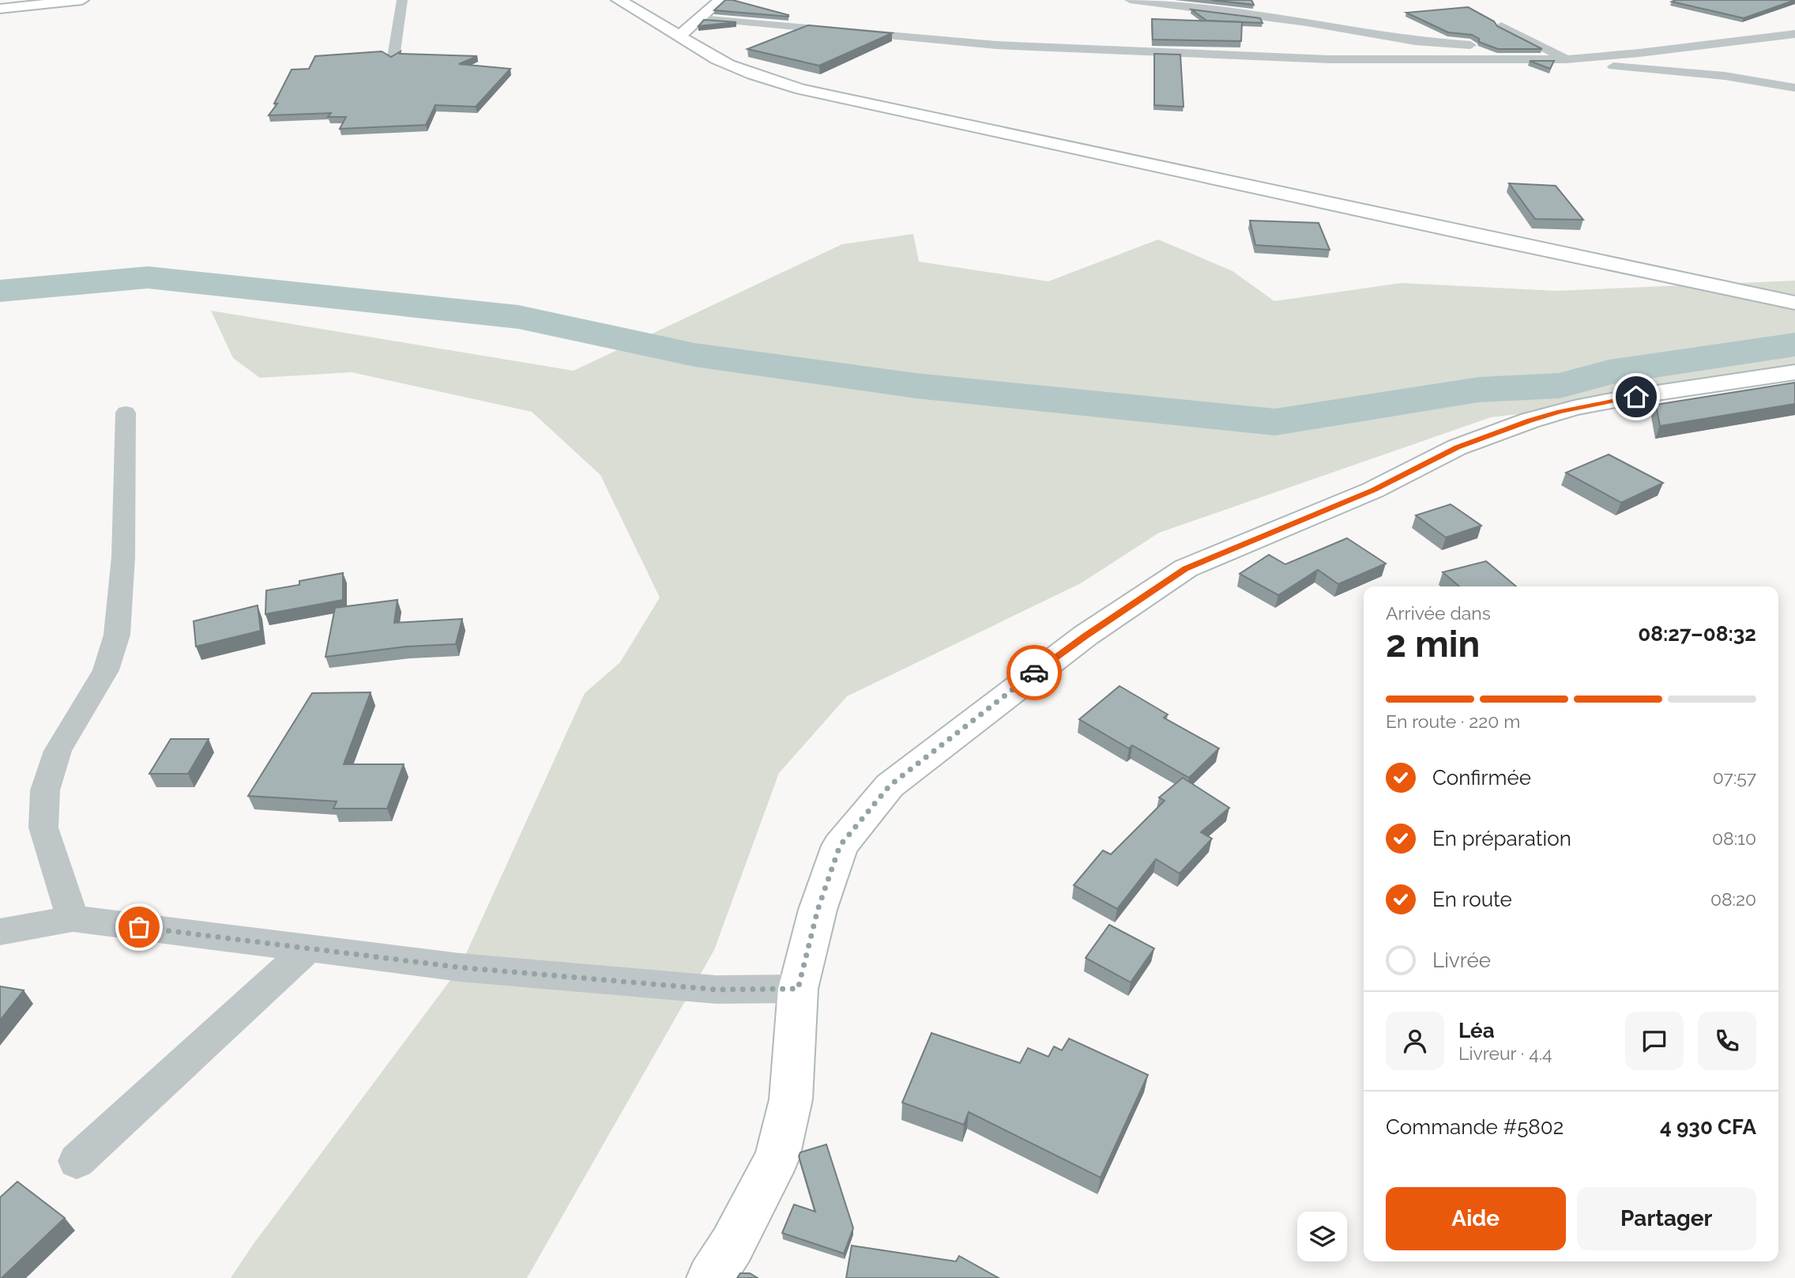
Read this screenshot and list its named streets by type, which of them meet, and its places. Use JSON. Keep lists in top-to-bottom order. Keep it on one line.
{"page":{"heading":["2 min","Arrivée dans","08:27–08:32"],"panel":["Léa","Livreur · 4.4","Commande #5802","4 930 CFA"],"bar":"En route · 220 m","list":[["Confirmée","07:57"],["En préparation","08:10"],["En route","08:20"],"Livrée"],"buttons":["Aide","Partager"]}}
